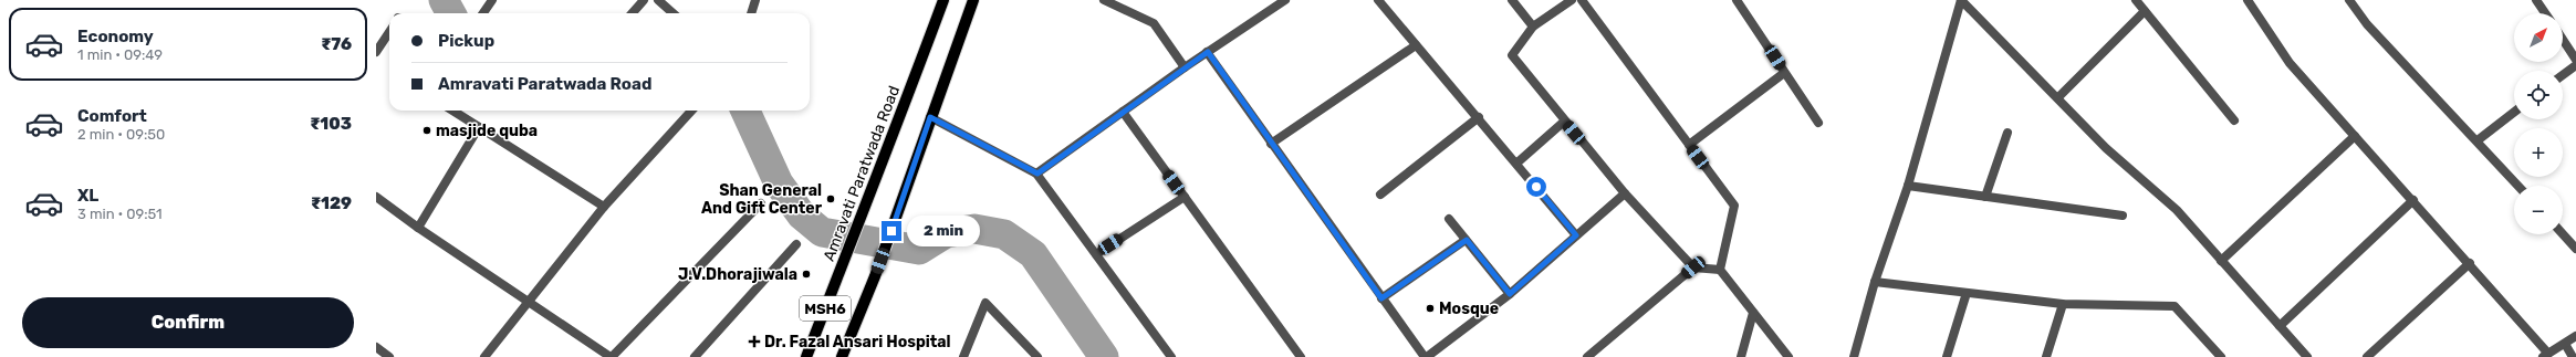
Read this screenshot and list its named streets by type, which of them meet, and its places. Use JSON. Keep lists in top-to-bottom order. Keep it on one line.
{"streets":{"main road":["Amravati Paratwada Road","MSH6"]},"places":{"other":["masjide quba","Shan General And Gift Center","J.V.Dhorajiwala","Mosque"],"health":["Dr. Fazal Ansari Hospital"]},"north":"top right","page":{"list":[{"name":"Economy","note":"1 min · 09:49","value":"₹76"},{"name":"Comfort","note":"2 min · 09:50","value":"₹103"},{"name":"XL","note":"3 min · 09:51","value":"₹129"}],"map_buttons":["+","−"],"banner":["Pickup","Amravati Paratwada Road"],"bubble":"2 min","buttons":"Confirm"}}
